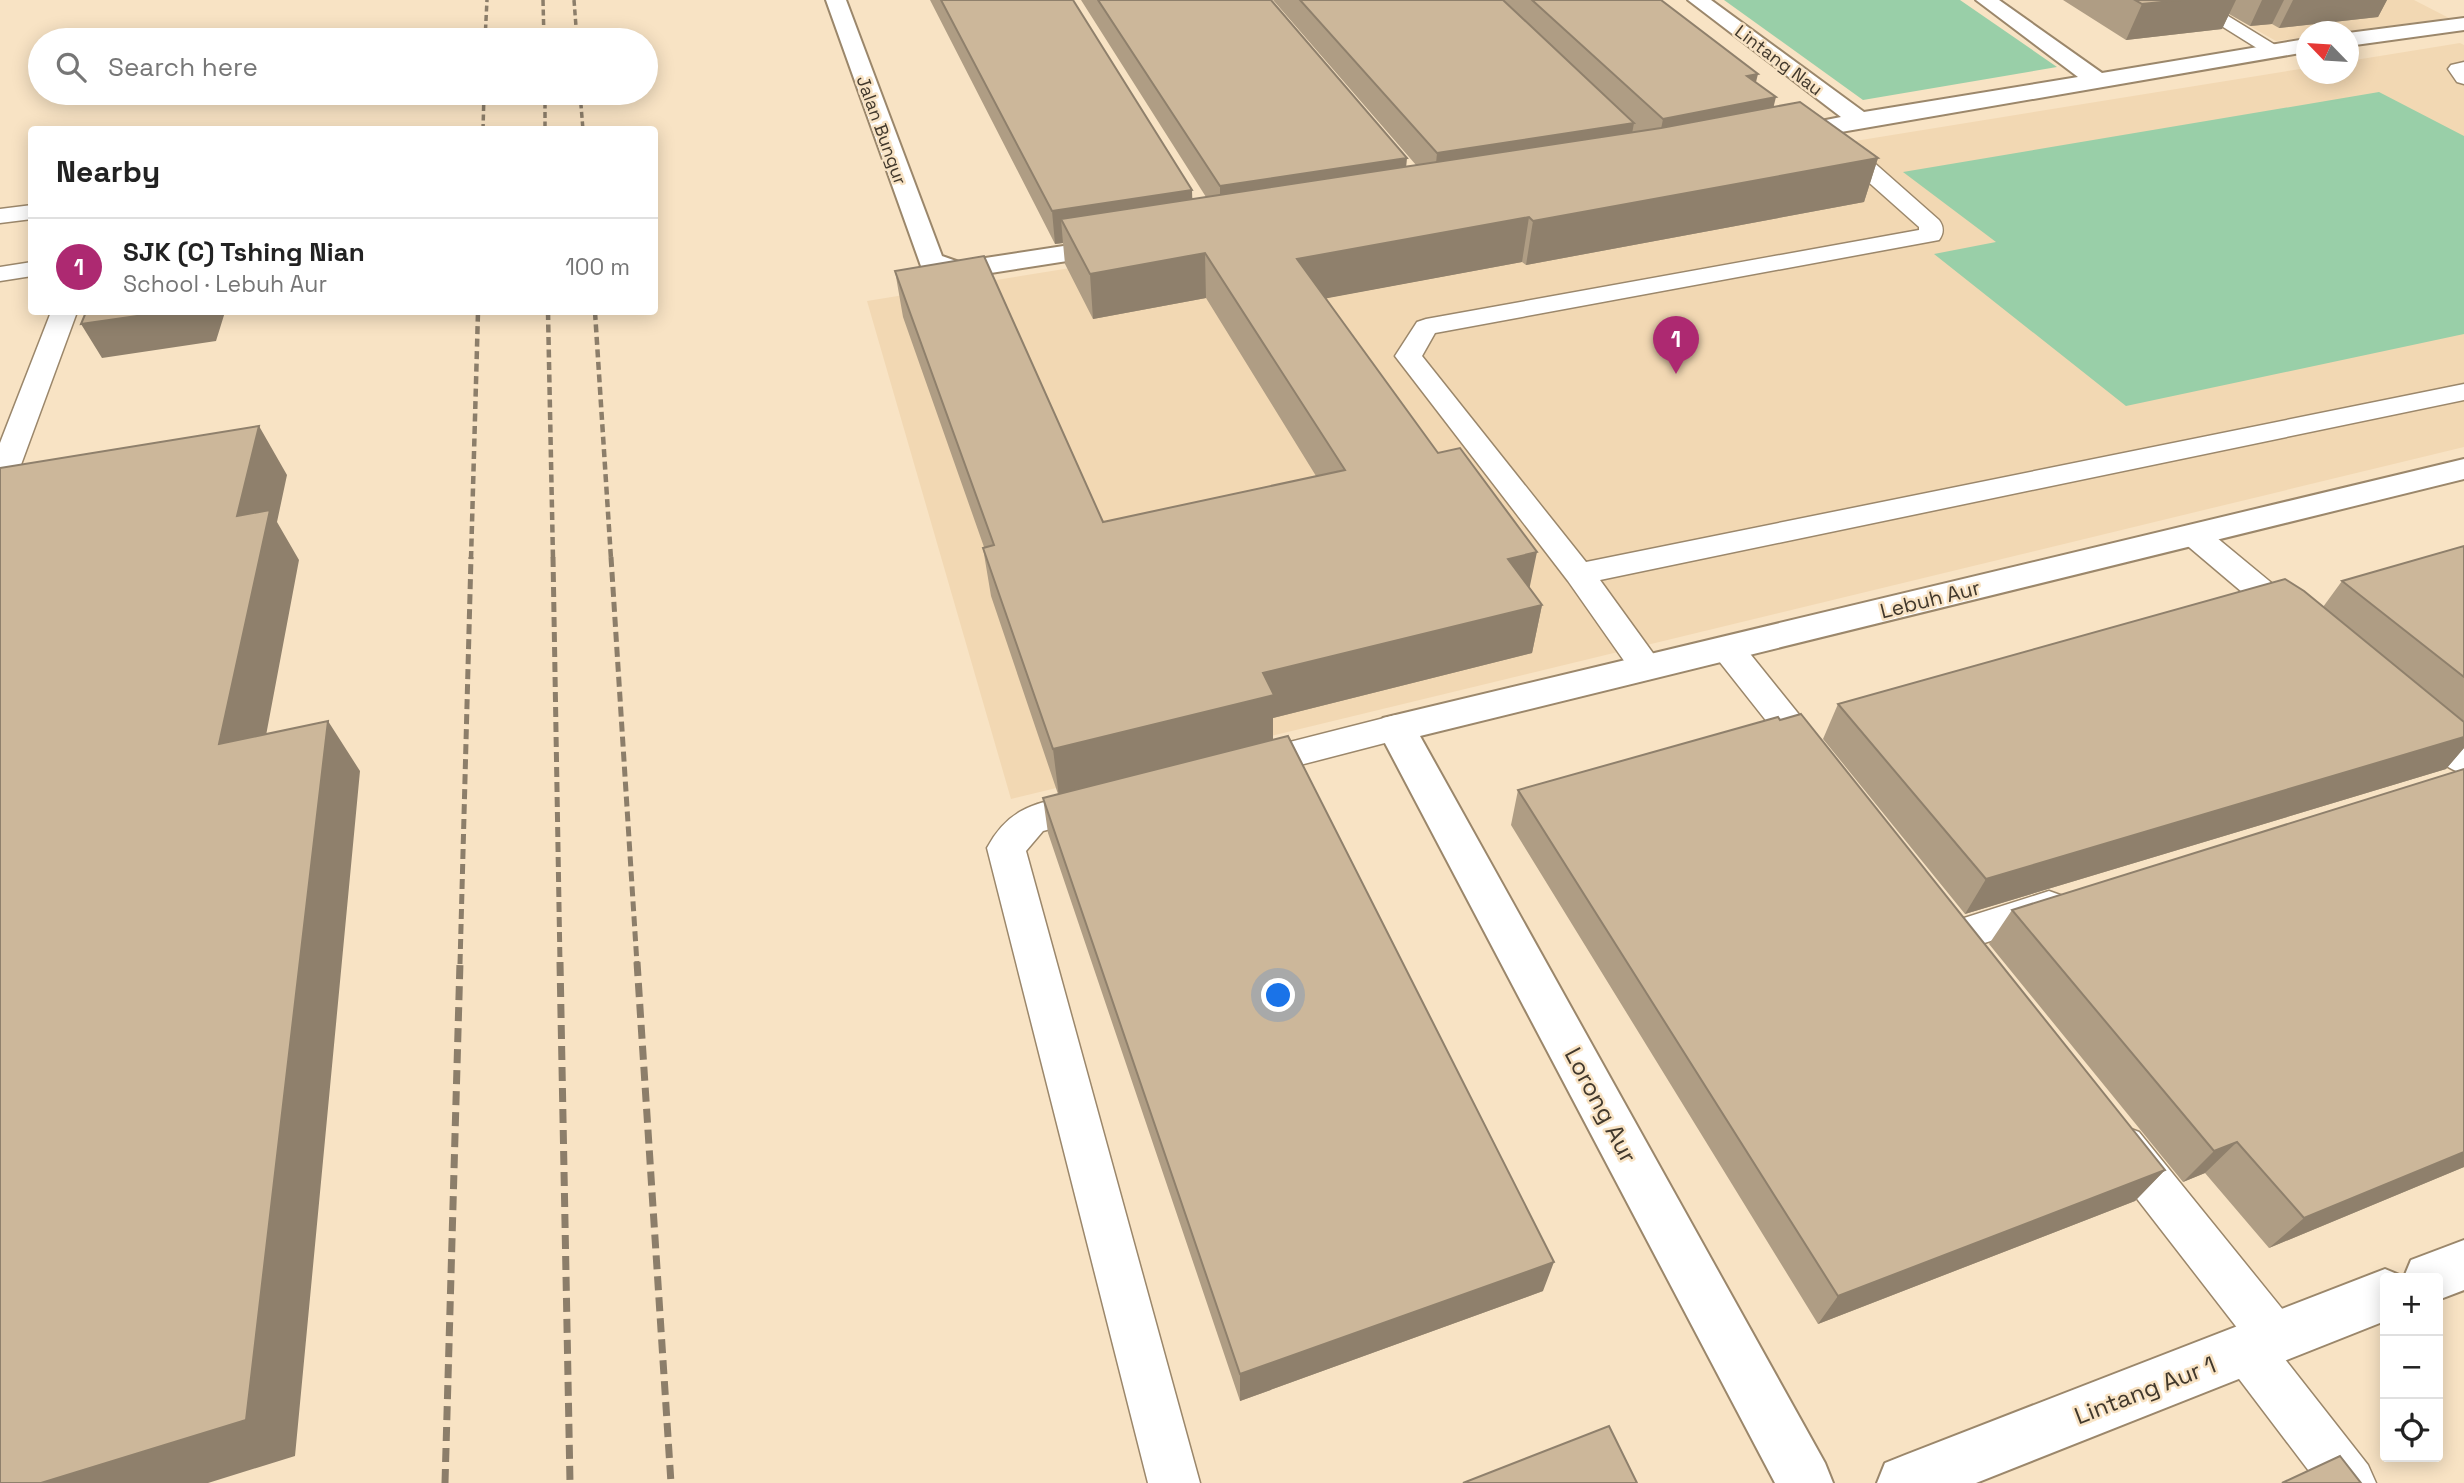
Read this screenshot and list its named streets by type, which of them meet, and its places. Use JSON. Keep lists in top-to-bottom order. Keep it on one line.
{"streets":{"street":["Lintang Nau","Jalan Bungur","Lebuh Aur","Lorong Aur","Lintang Aur 1"]},"crossings":[["Lebuh Aur","Lorong Aur"]],"north":"top left","page":{"search":"Search here","heading":"Nearby","list":[{"mark":"1","name":"SJK (C) Tshing Nian","note":"School · Lebuh Aur","value":"100 m"}],"pins":"1","map_buttons":["+","−"]}}
